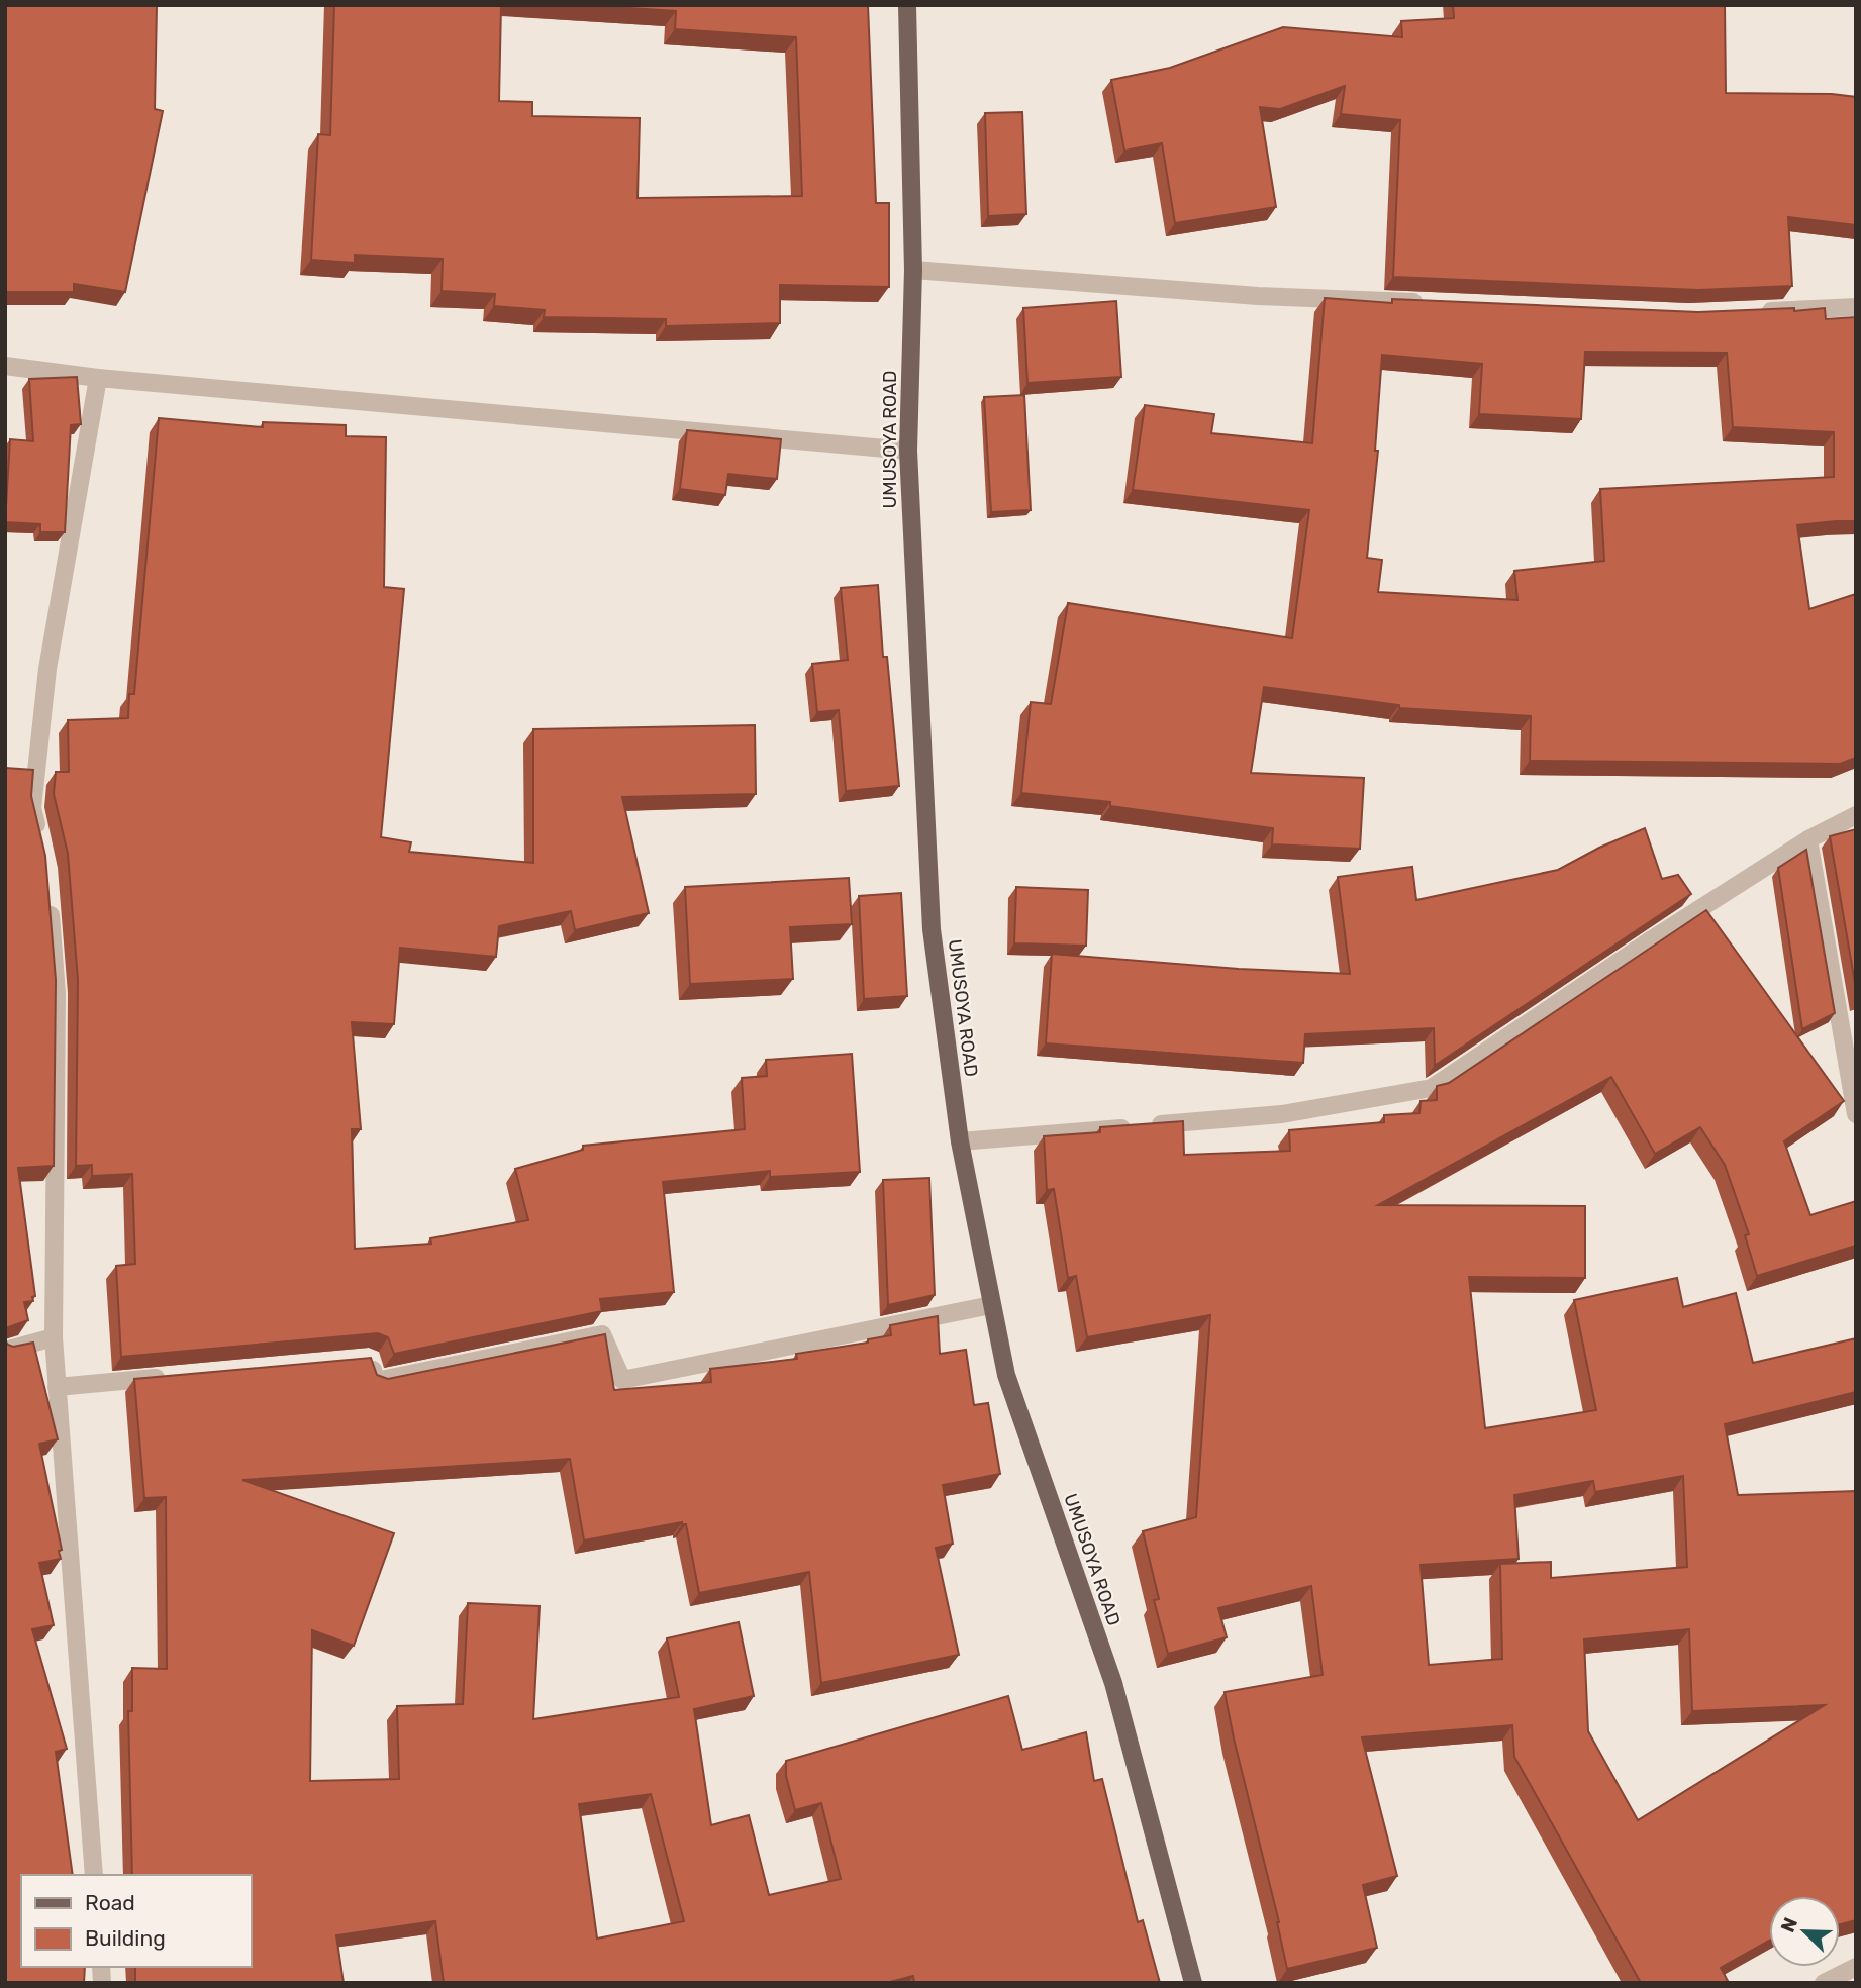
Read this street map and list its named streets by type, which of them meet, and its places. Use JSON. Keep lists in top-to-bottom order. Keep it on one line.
{"streets":{"main road":["UMUSOYA ROAD"]},"legend":["Road","Building"],"north":"top left"}
